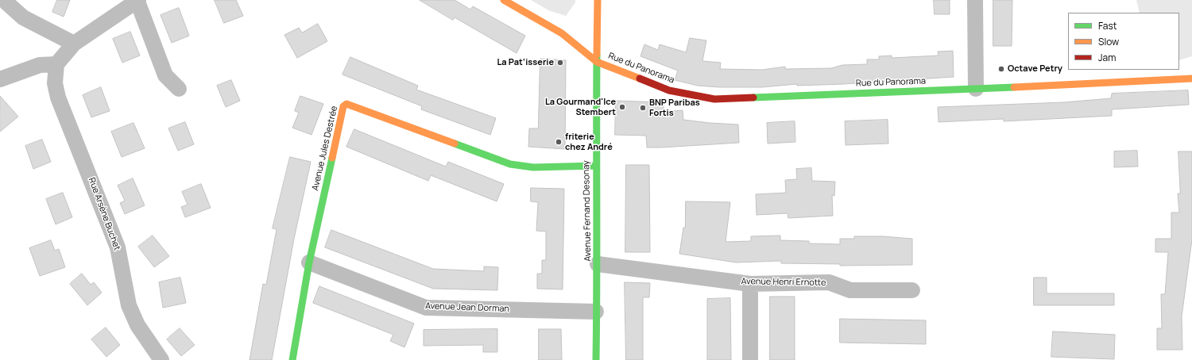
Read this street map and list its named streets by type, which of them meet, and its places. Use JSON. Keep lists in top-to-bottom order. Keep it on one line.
{"streets":{"street":["Rue du Panorama","Avenue Jules Destrée","Avenue Fernand Desonay","Rue Arsène Buchet","Avenue Henri Ernotte","Avenue Jean Dorman"]},"crossings":[["Rue du Panorama","Avenue Fernand Desonay"],["Avenue Jules Destrée","Avenue Fernand Desonay"],["Avenue Jules Destrée","Avenue Jean Dorman"],["Avenue Fernand Desonay","Avenue Henri Ernotte"],["Avenue Fernand Desonay","Avenue Jean Dorman"]],"places":["La Pat’isserie","Octave Petry","La Gourmand'Ice Stembert","BNP Paribas Fortis","friterie chez André"],"legend":["Fast","Slow","Jam"]}
